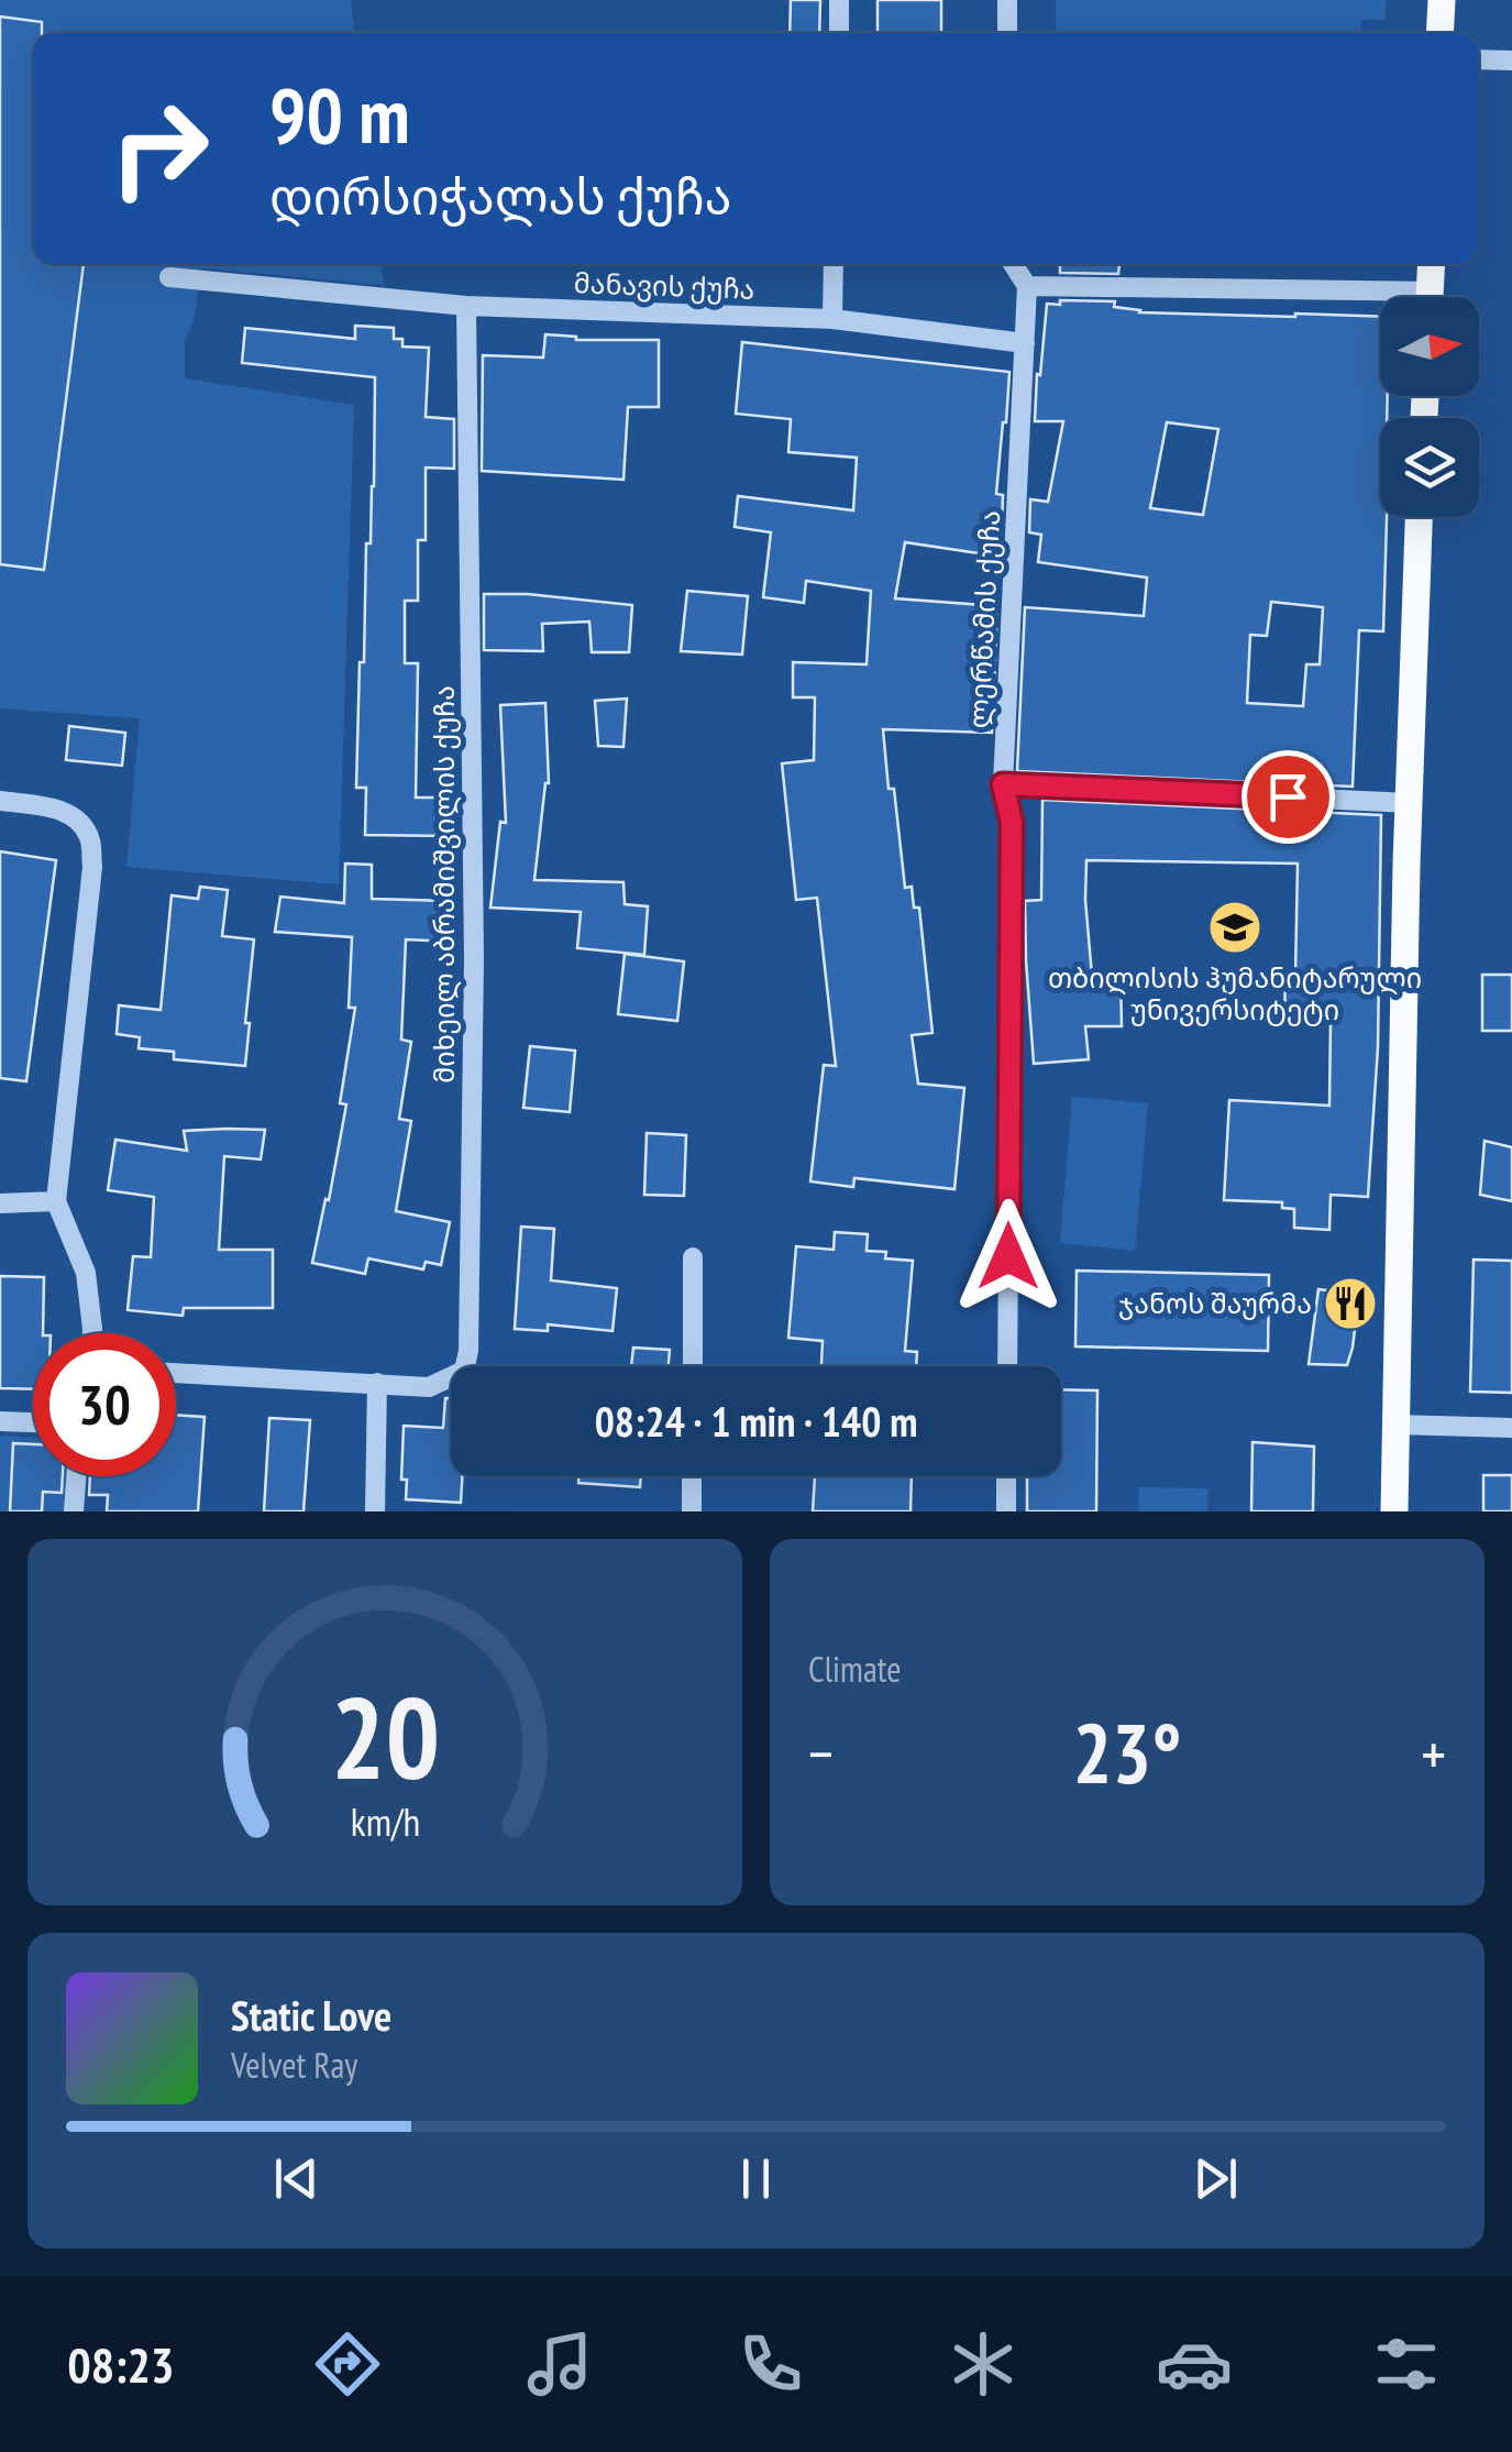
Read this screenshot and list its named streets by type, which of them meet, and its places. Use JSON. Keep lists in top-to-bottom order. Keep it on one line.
{"streets":{"street":["მანავის ქუჩა","ლერწამის ქუჩა","მიხეილ აბრამიშვილის ქუჩა"]},"crossings":[["მანავის ქუჩა","ლერწამის ქუჩა"],["მანავის ქუჩა","მიხეილ აბრამიშვილის ქუჩა"]],"places":{"school or university":["თბილისის ჰუმანიტარული უნივერსიტეტი"],"restaurant":["ჯანოს შაურმა"]},"north":"right","page":{"turn":["90 m","დირსიჭალას ქუჩა"],"limit":"30","trip":"08:24 · 1 min · 140 m","tile":"Climate","heat":["−","23°","+"],"song":["Static Love","Velvet Ray"],"tabs":"08:23","gauge":["20","km/h"]}}
